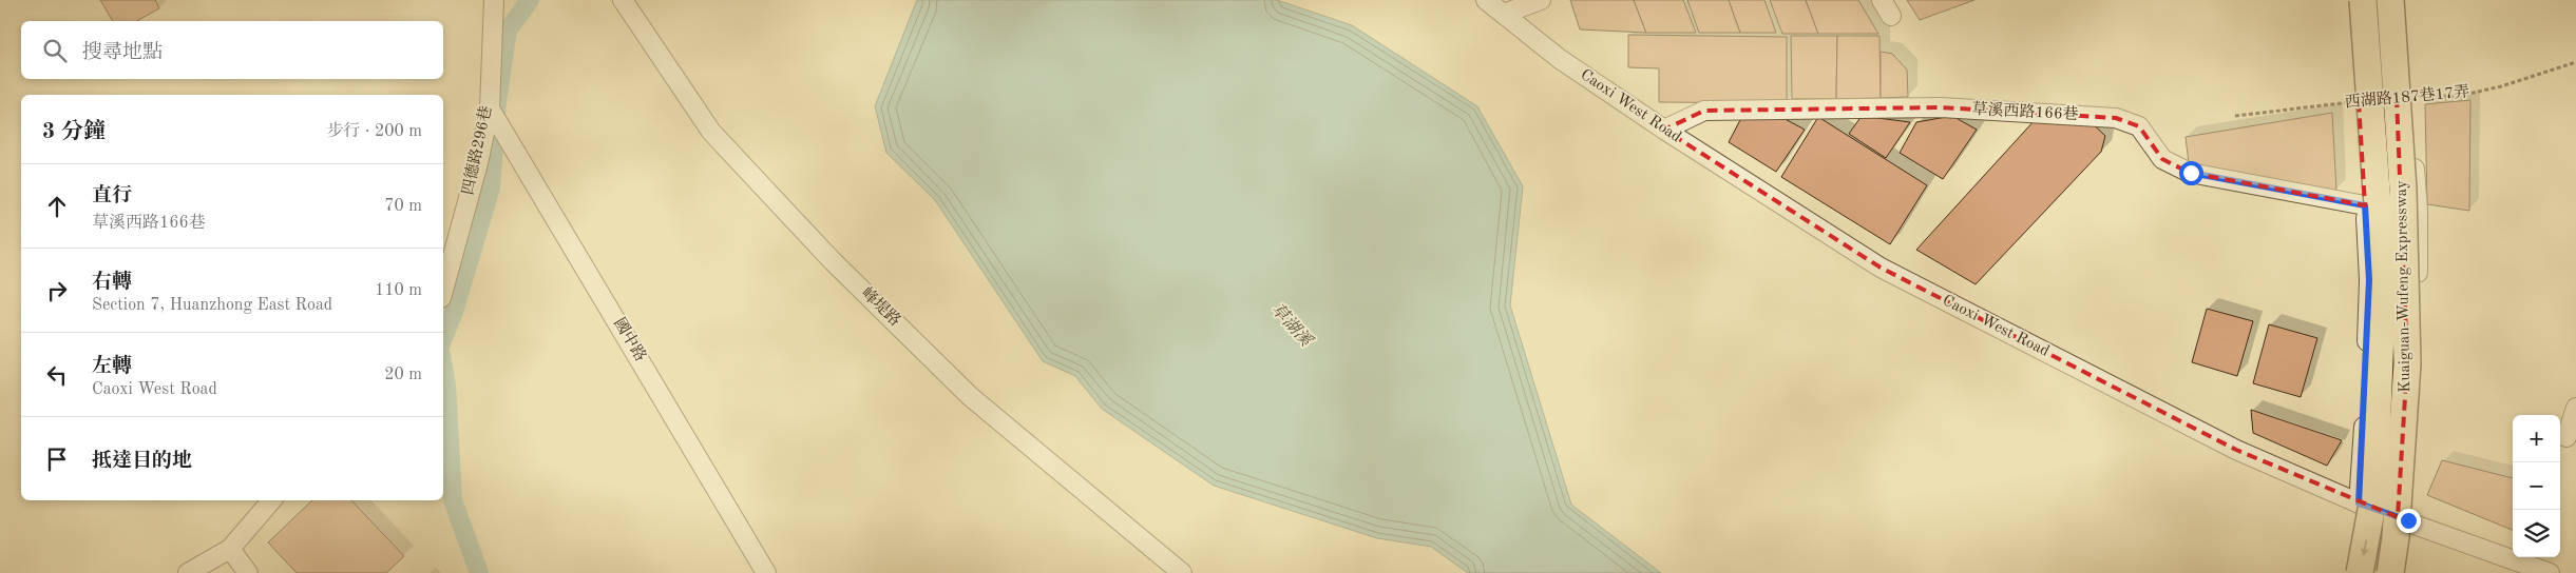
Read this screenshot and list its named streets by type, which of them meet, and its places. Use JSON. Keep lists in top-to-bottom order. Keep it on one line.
{"streets":{"highway":["Kuaiguan-Wufeng Expressway"],"street":["西湖路187巷17弄","Caoxi West Road","草溪西路166巷","四德路296巷","峰堤路","國中路"]},"crossings":[["Caoxi West Road","草溪西路166巷"],["四德路296巷","國中路"]],"water":["草湖溪"],"page":{"search":"搜尋地點","heading":["3 分鐘","步行 · 200 m"],"list":[["直行","草溪西路166巷","70 m"],["右轉","Section 7, Huanzhong East Road","110 m"],["左轉","Caoxi West Road","20 m"],"抵達目的地"],"map_buttons":["+","−"]}}
